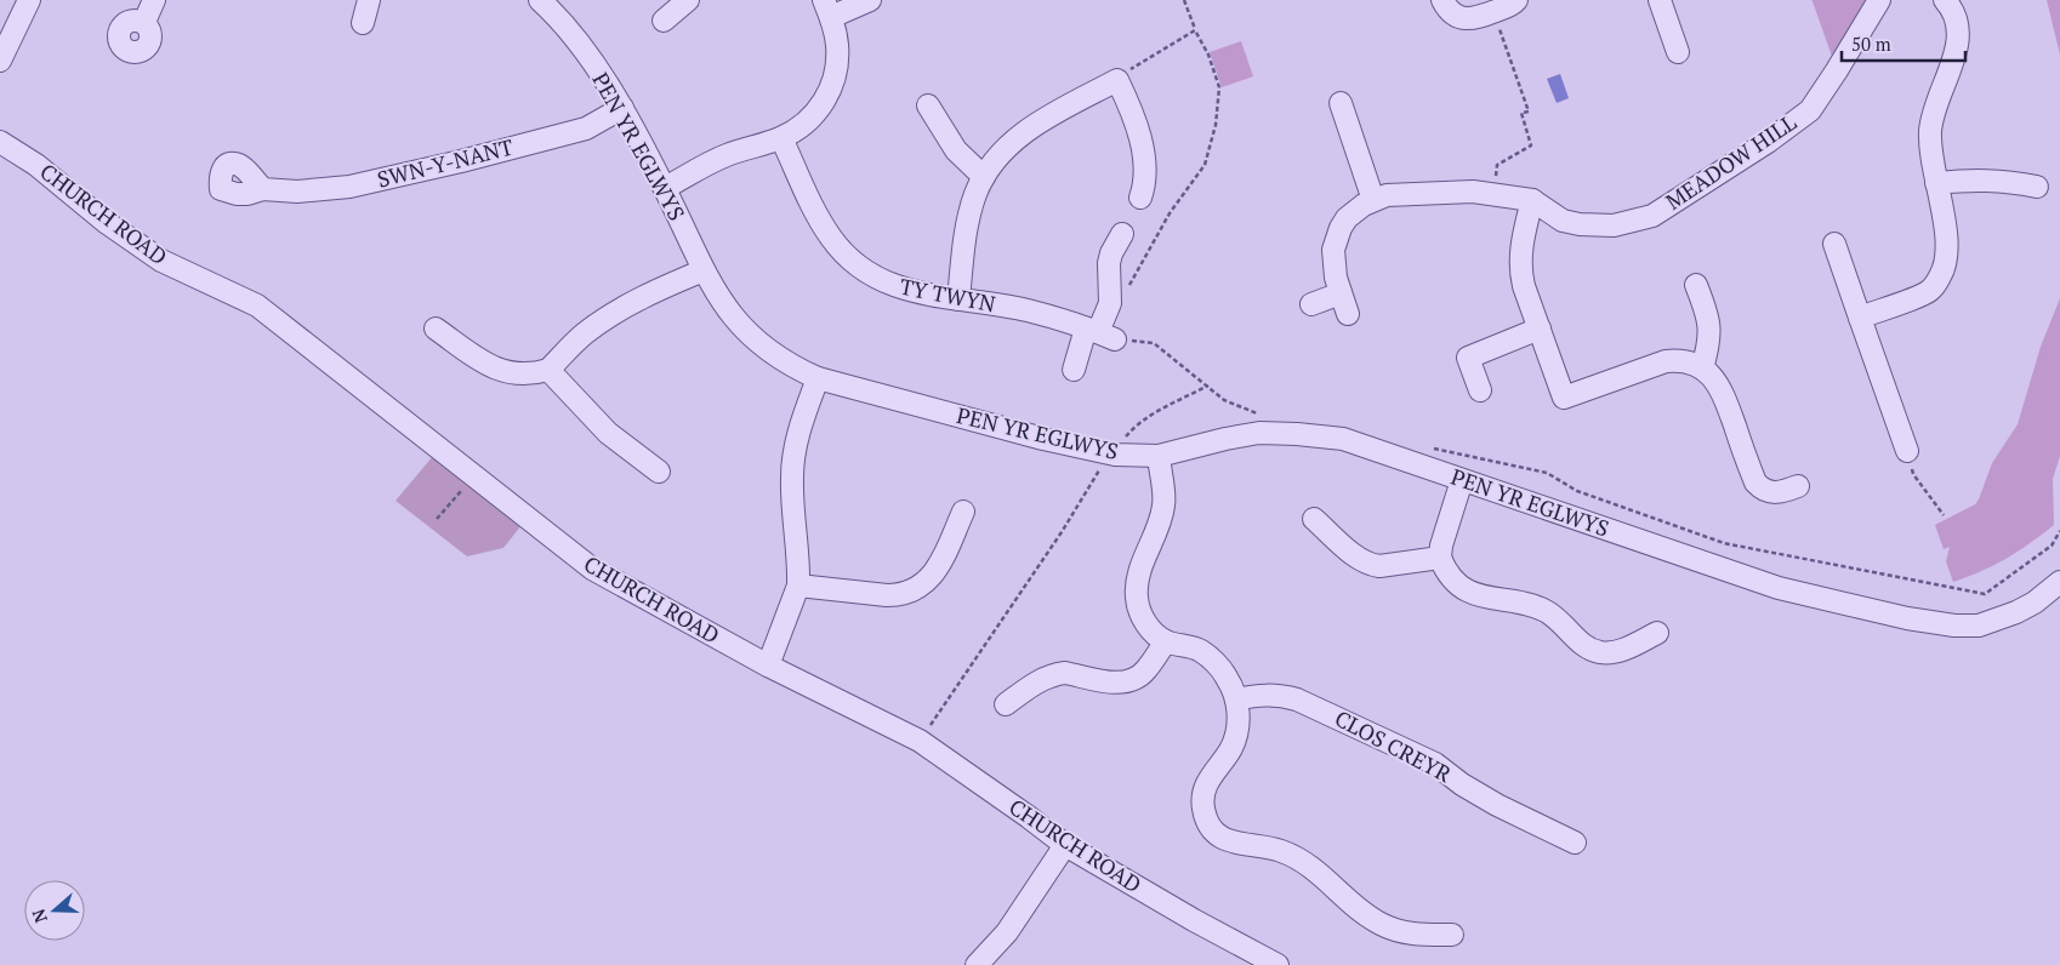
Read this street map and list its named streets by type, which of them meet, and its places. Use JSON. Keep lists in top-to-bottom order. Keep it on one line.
{"streets":{"street":["PEN YR EGLWYS","MEADOW HILL","SWN-Y-NANT","CHURCH ROAD","TY TWYN","CLOS CREYR"]},"crossings":[["PEN YR EGLWYS","SWN-Y-NANT"]],"scale_bar":"50 m","north":"left"}
